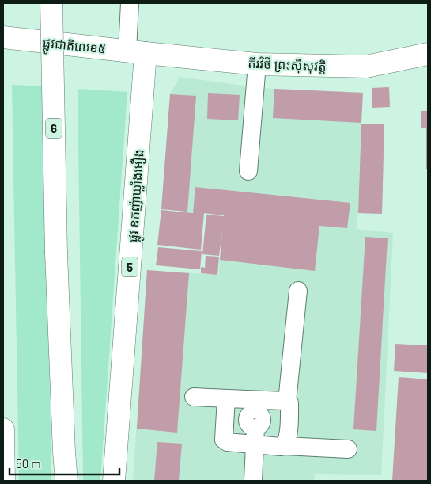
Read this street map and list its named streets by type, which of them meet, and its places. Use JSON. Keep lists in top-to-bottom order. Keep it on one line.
{"streets":{"main road":["ផ្លូវជាតិលេខ៥","តីរវិថី ព្រះស៊ីសុវត្តិ","6","ផ្លូវ ឧកញ៉ាឃ្លាំងមឿង","5"]},"crossings":[["ផ្លូវជាតិលេខ៥","តីរវិថី ព្រះស៊ីសុវត្តិ"],["ផ្លូវជាតិលេខ៥","ផ្លូវ ឧកញ៉ាឃ្លាំងមឿង"],["តីរវិថី ព្រះស៊ីសុវត្តិ","ផ្លូវ ឧកញ៉ាឃ្លាំងមឿង"]],"scale_bar":"50 m"}
